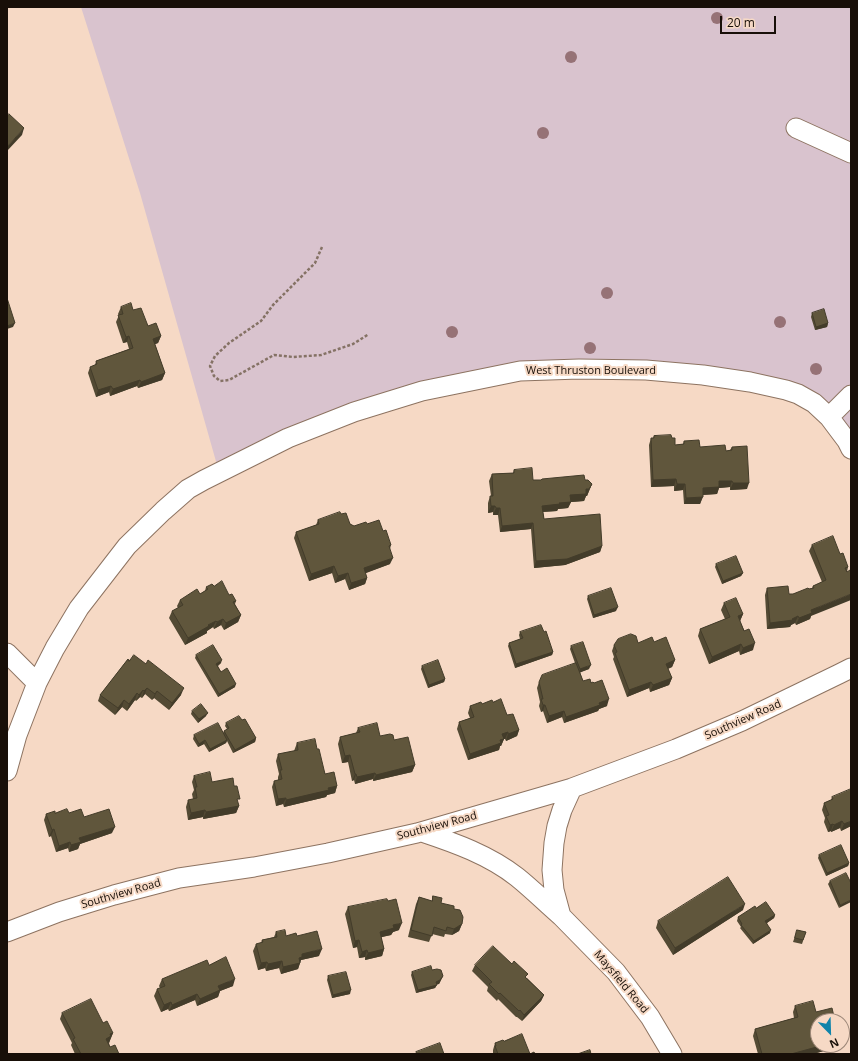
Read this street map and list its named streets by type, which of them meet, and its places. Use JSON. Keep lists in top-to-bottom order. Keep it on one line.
{"streets":{"street":["West Thruston Boulevard","Southview Road","Maysfield Road"]},"crossings":[["Southview Road","Maysfield Road"]],"scale_bar":"20 m","north":"bottom right"}
